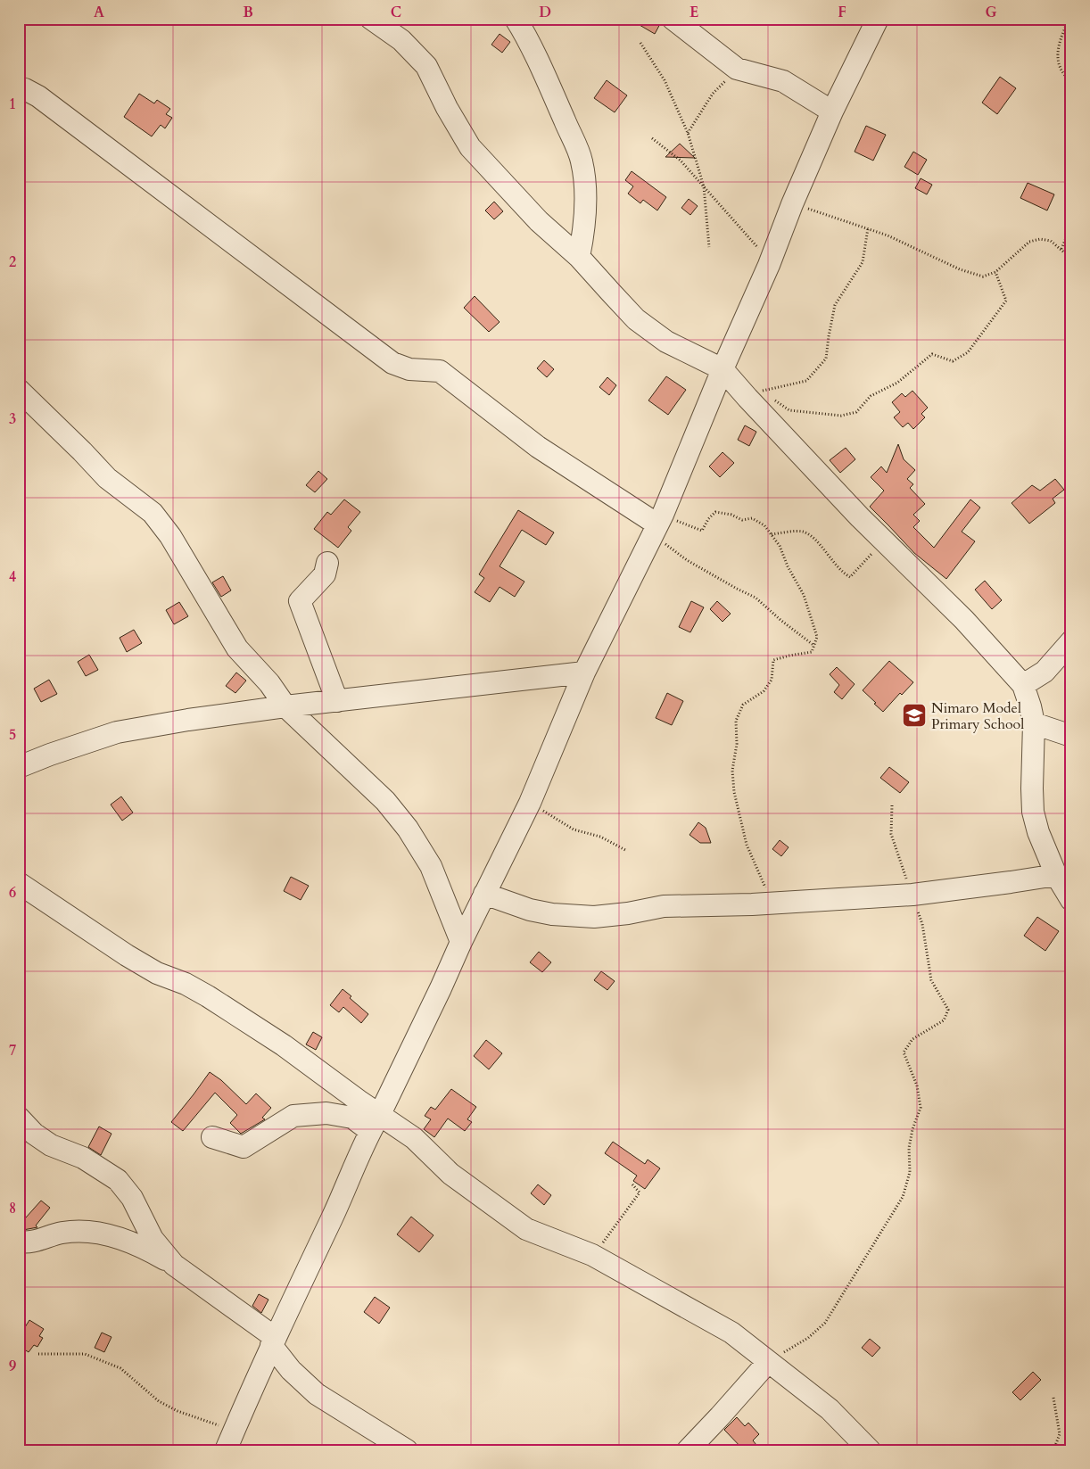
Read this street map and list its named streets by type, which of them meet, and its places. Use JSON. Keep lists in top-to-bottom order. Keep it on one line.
{"places":{"school or university":["Nimaro Model Primary School"]},"grid":{"columns":["A","B","C","D","E","F","G"],"rows":["1","2","3","4","5","6","7","8","9"]}}
